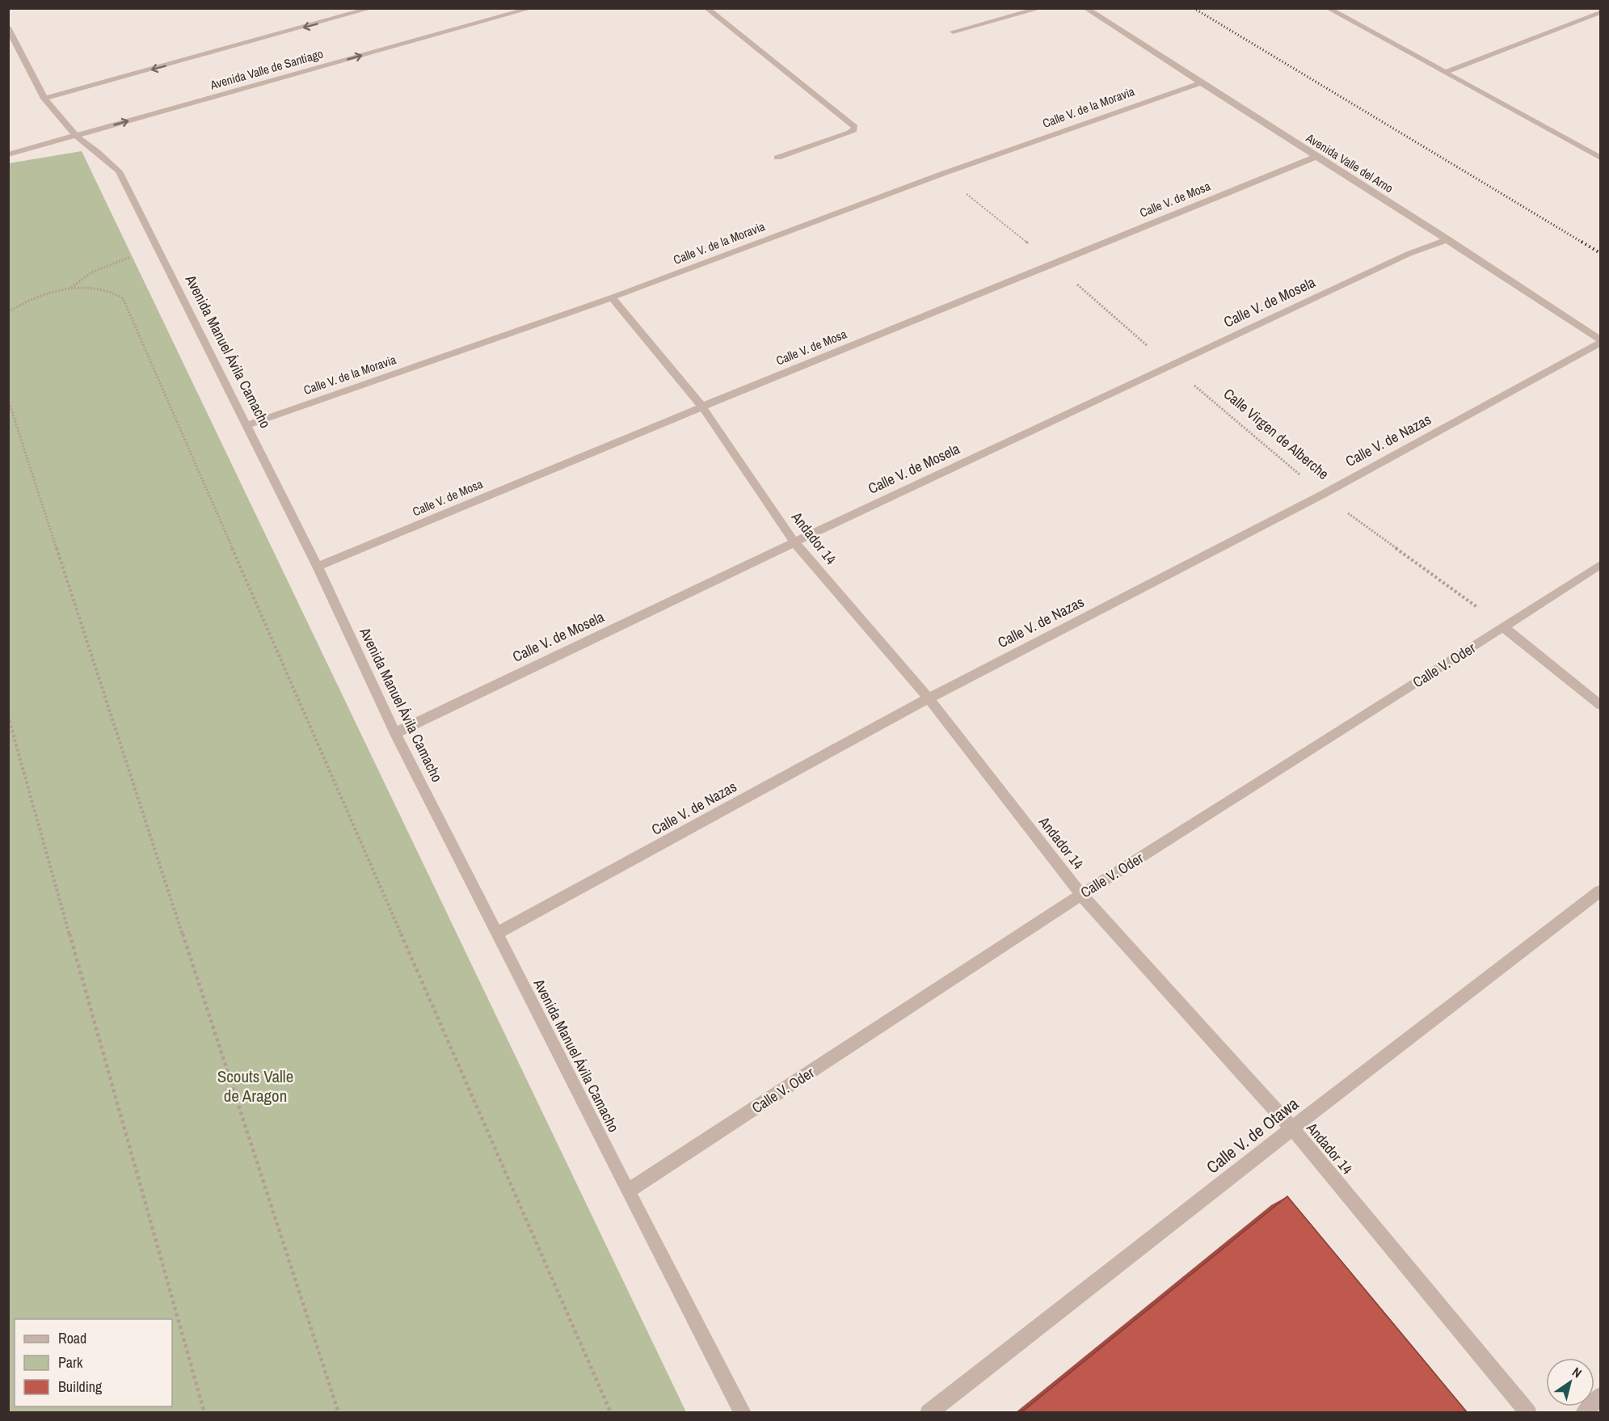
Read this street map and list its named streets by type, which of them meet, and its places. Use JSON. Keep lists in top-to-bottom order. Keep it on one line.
{"streets":{"street":["Avenida Valle de Santiago","Calle V. de la Moravia","Avenida Valle del Arno","Calle V. de Mosa","Calle V. de Mosela","Avenida Manuel Ávila Camacho","Calle V. de Nazas","Andador 14","Calle V. Oder","Calle V. de Otawa"],"path":["Calle Virgen de Alberche"]},"crossings":[["Avenida Valle de Santiago","Avenida Manuel Ávila Camacho"],["Calle V. de la Moravia","Avenida Valle del Arno"],["Calle V. de la Moravia","Avenida Manuel Ávila Camacho"],["Calle V. de la Moravia","Calle Virgen de Alberche"],["Calle V. de la Moravia","Andador 14"],["Avenida Valle del Arno","Calle V. de Mosa"],["Avenida Valle del Arno","Calle V. de Mosela"],["Avenida Valle del Arno","Calle V. de Nazas"],["Calle V. de Mosa","Avenida Manuel Ávila Camacho"],["Calle V. de Mosa","Calle Virgen de Alberche"],["Calle V. de Mosa","Andador 14"],["Calle V. de Mosela","Avenida Manuel Ávila Camacho"],["Calle V. de Mosela","Calle Virgen de Alberche"],["Calle V. de Mosela","Andador 14"],["Avenida Manuel Ávila Camacho","Calle V. de Nazas"],["Avenida Manuel Ávila Camacho","Calle V. Oder"],["Calle Virgen de Alberche","Calle V. de Nazas"],["Calle Virgen de Alberche","Calle V. Oder"],["Calle V. de Nazas","Andador 14"],["Andador 14","Calle V. Oder"],["Andador 14","Calle V. de Otawa"]],"parks":["Scouts Valle de Aragon"],"legend":["Road","Park","Building"],"north":"top right"}
